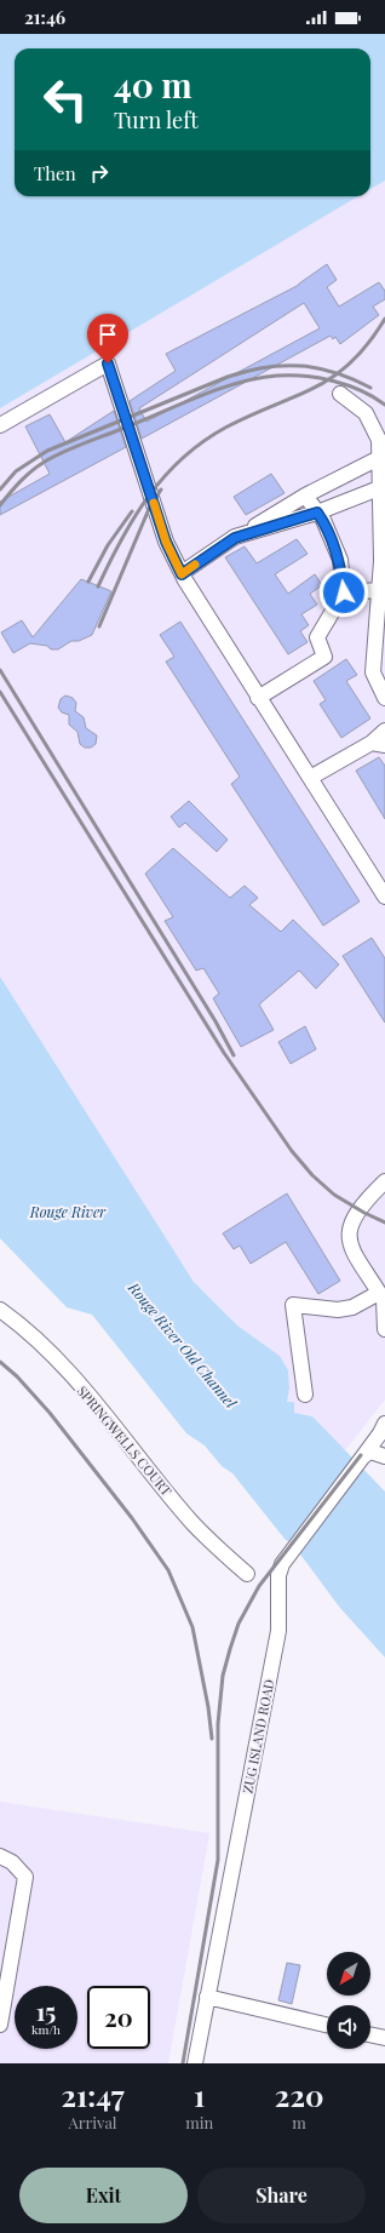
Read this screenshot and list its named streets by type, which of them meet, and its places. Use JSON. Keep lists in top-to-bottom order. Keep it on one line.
{"streets":{"street":["SPRINGWELLS COURT","ZUG ISLAND ROAD"]},"water":["Rouge River","Rouge River Old Channel"],"north":"bottom left","page":{"status":"21:46","turn":["40 m","Turn left"],"then":"Then","speed":"15 km/h","limit":"20","eta":["21:47","Arrival","1","min","220","m"],"buttons":["Exit","Share"]}}
